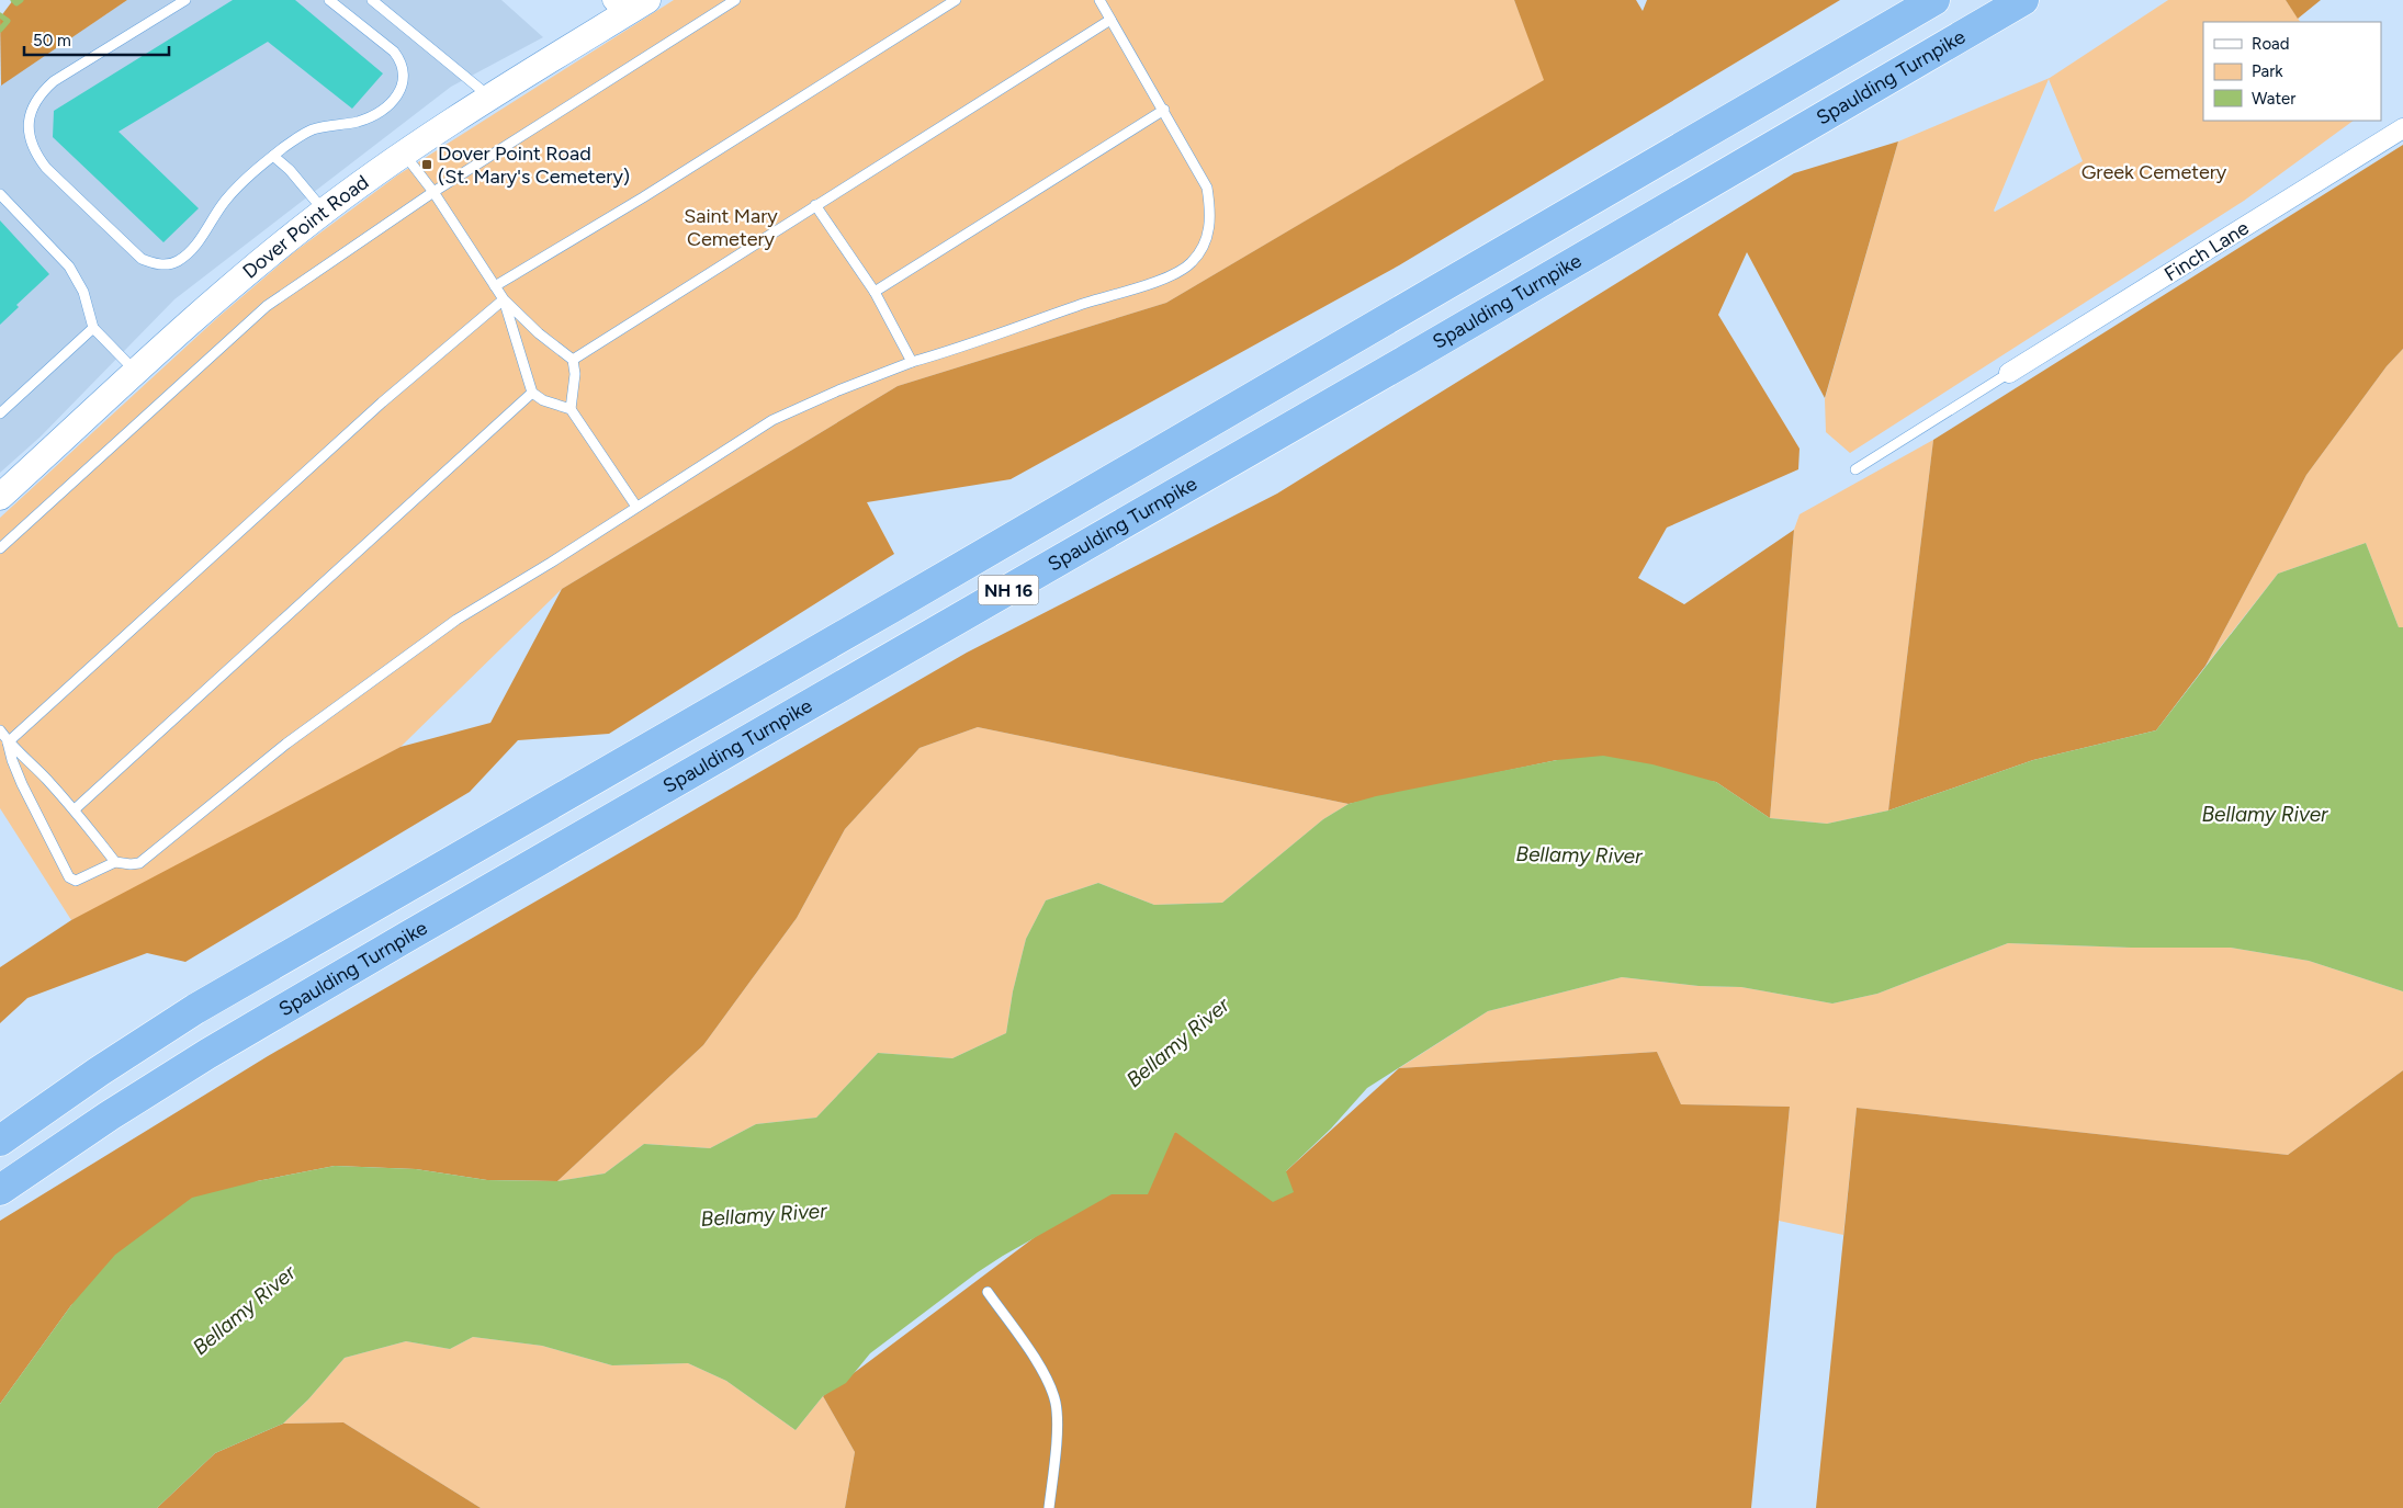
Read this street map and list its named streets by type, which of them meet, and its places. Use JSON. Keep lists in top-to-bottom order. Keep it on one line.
{"streets":{"highway":["Spaulding Turnpike","NH 16"],"main road":["Dover Point Road"],"street":["Finch Lane"]},"water":["Bellamy River"],"parks":["Greek Cemetery","Saint Mary Cemetery"],"places":{"transit":["Dover Point Road (St. Mary's Cemetery)"]},"legend":["Road","Park","Water"],"scale_bar":"50 m"}
